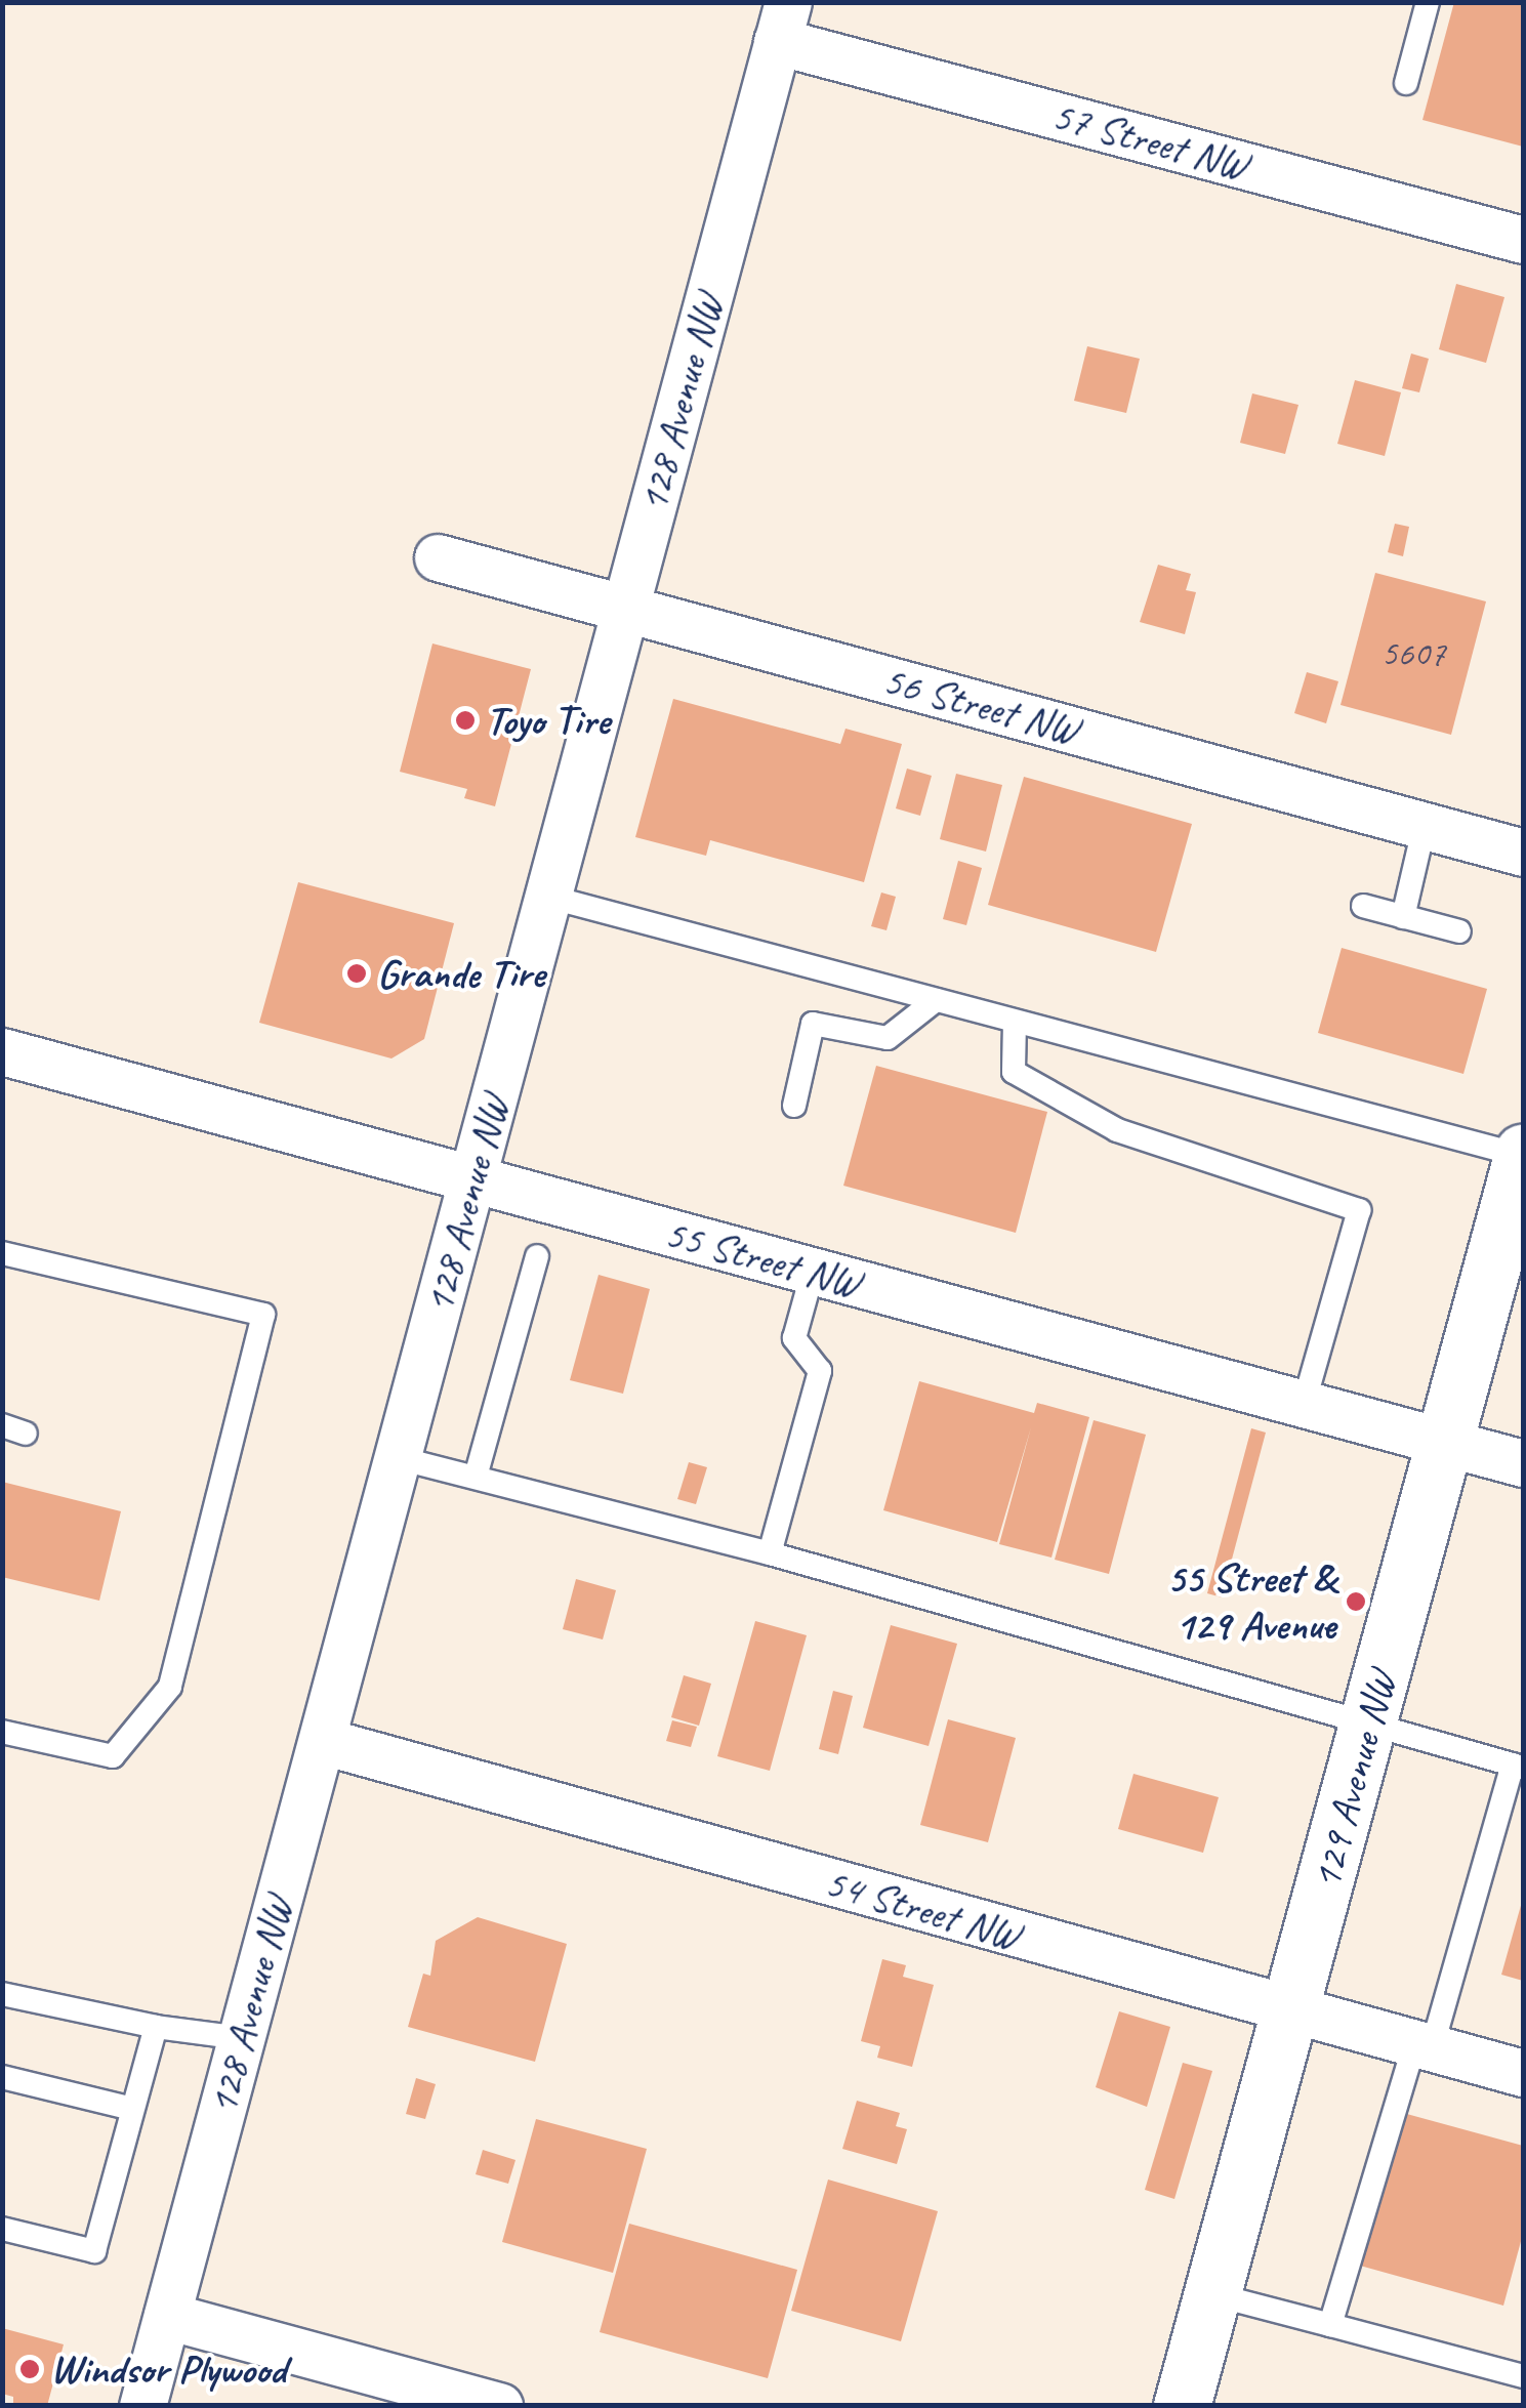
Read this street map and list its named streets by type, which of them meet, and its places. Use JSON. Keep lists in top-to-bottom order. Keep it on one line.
{"streets":{"street":["57 Street NW","128 Avenue NW","56 Street NW","55 Street NW","129 Avenue NW","54 Street NW"]},"crossings":[["57 Street NW","128 Avenue NW"],["128 Avenue NW","56 Street NW"],["128 Avenue NW","55 Street NW"],["128 Avenue NW","54 Street NW"],["55 Street NW","129 Avenue NW"],["129 Avenue NW","54 Street NW"]],"places":["Toyo Tire","Grande Tire","55 Street & 129 Avenue","Windsor Plywood"],"house_numbers":["5607"]}
